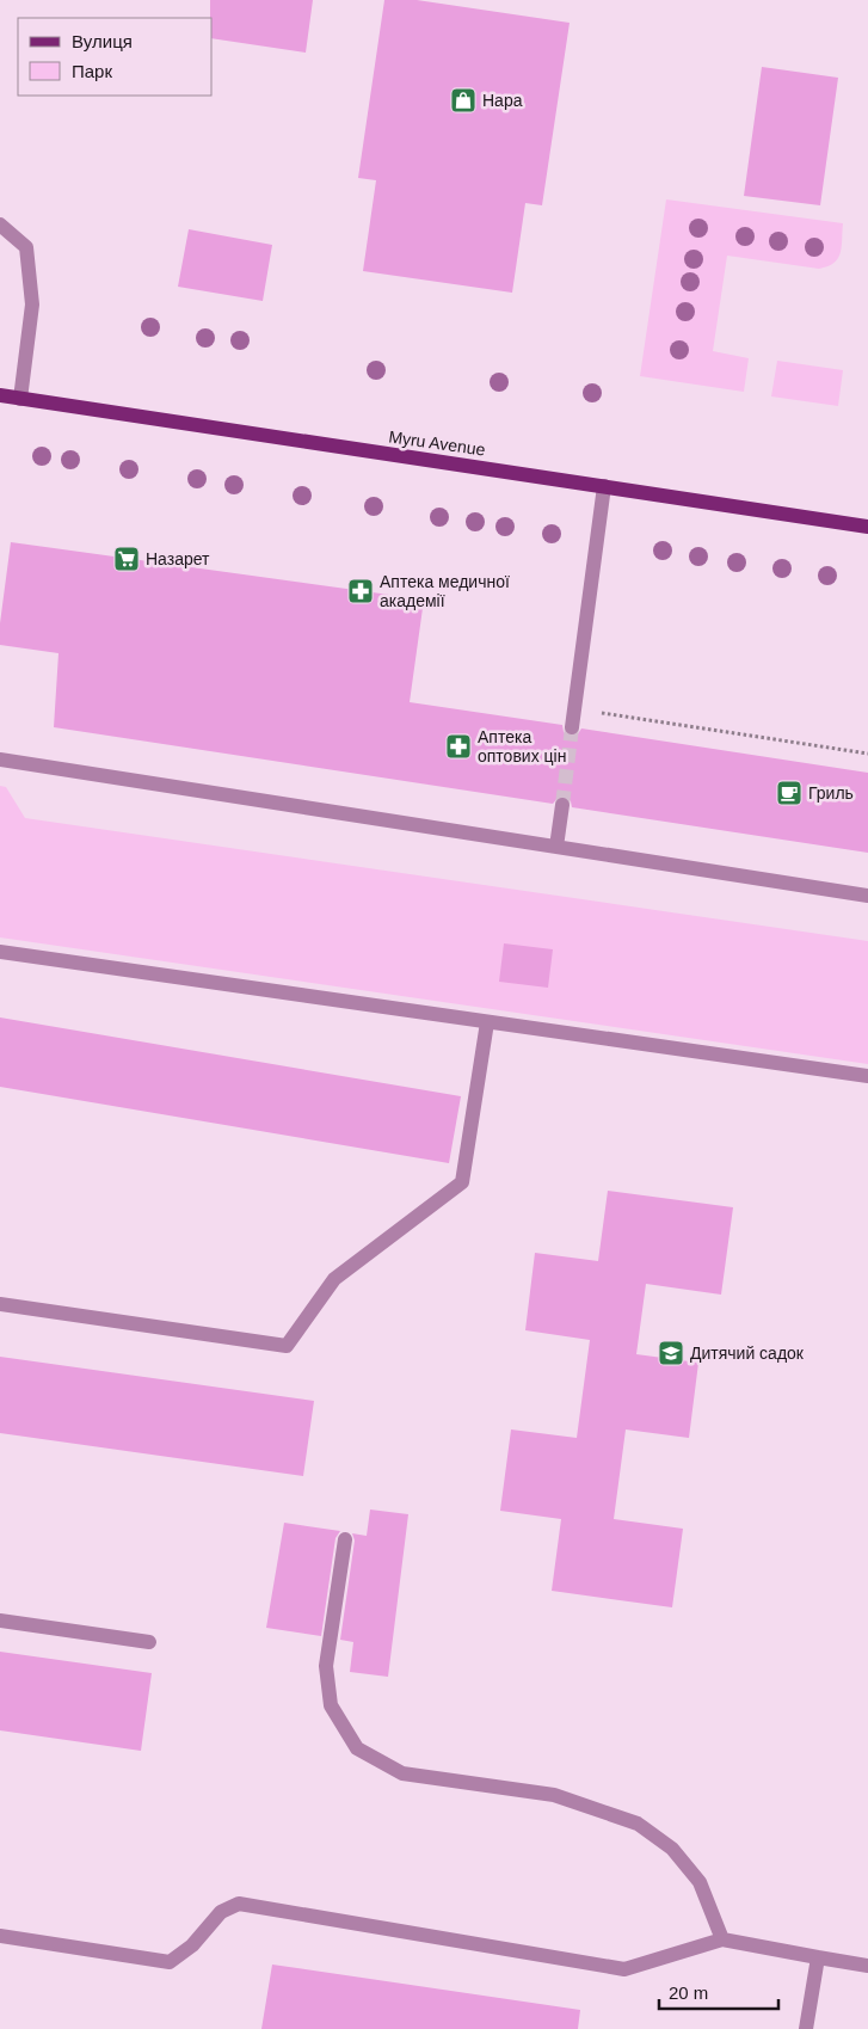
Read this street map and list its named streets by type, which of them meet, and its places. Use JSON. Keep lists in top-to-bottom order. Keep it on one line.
{"streets":{"main road":["Myru Avenue"]},"places":{"shop":["Нара"],"supermarket":["Назарет"],"pharmacy":["Аптека медичної академії","Аптека оптових цін"],"cafe":["Гриль"],"school or university":["Дитячий садок"]},"legend":["Вулиця","Парк"],"scale_bar":"20 m"}
